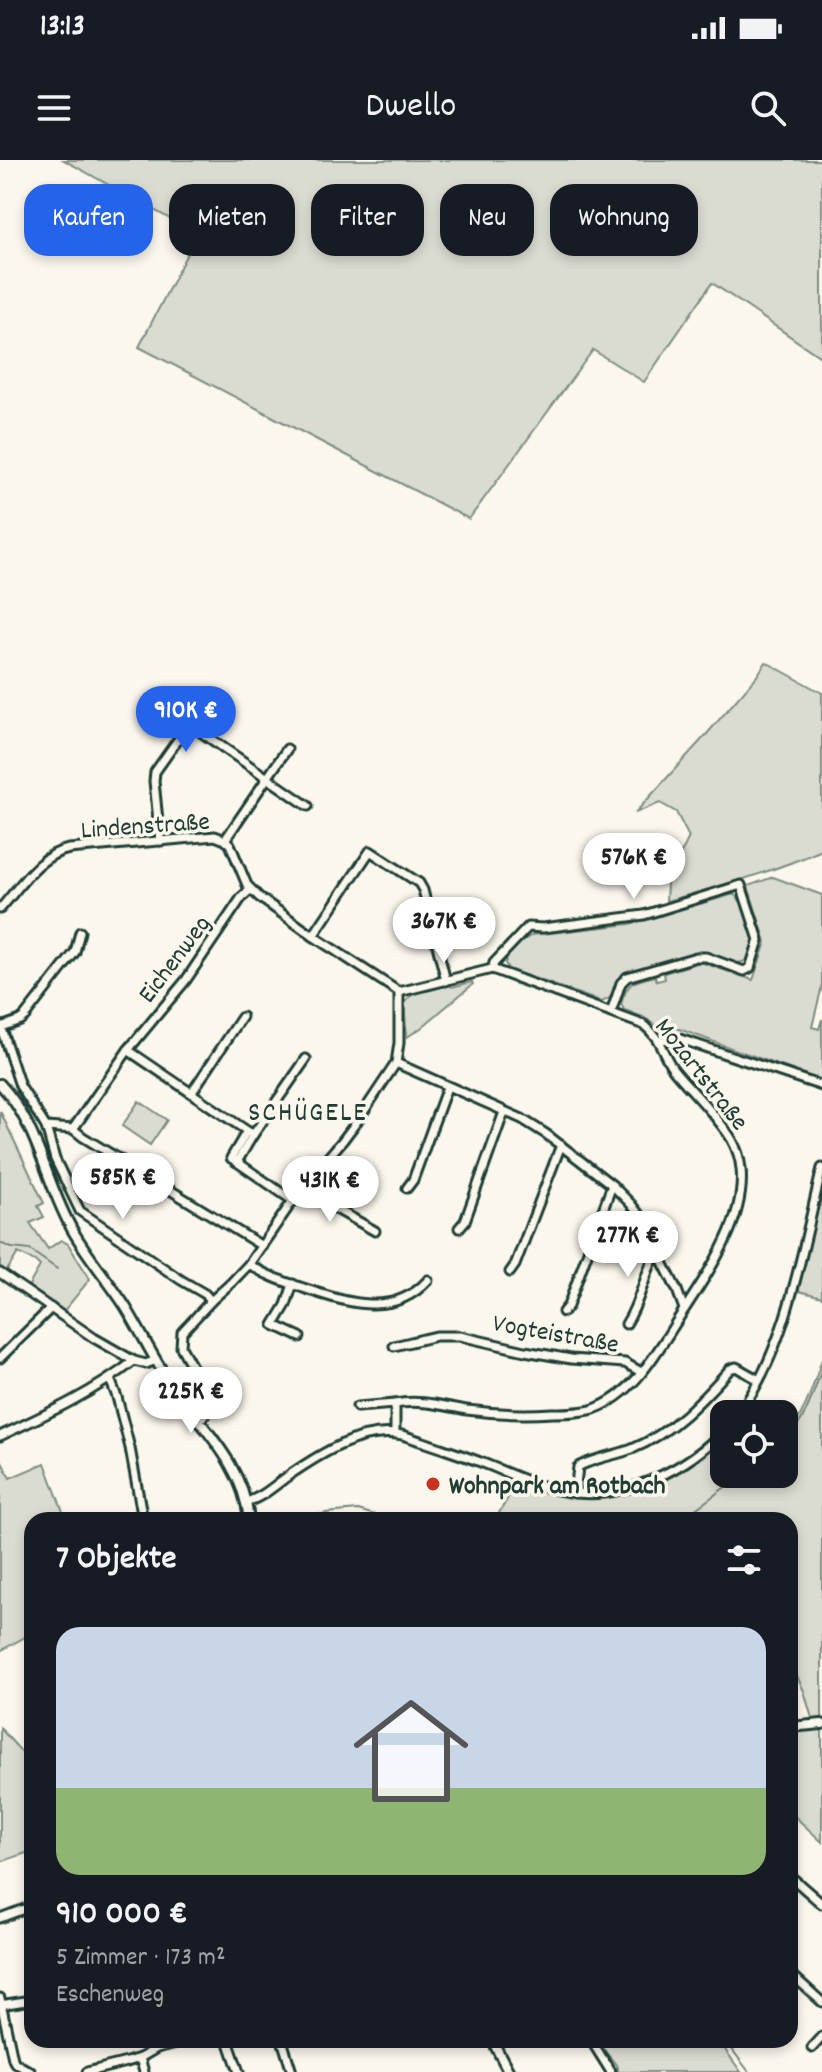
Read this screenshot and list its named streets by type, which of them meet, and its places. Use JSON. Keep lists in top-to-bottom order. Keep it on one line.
{"streets":{"street":["Lindenstraße","Eichenweg","Mozartstraße","Vogteistraße"]},"crossings":[["Lindenstraße","Eichenweg"],["Mozartstraße","Vogteistraße"]],"districts":["SCHÜGELE"],"places":["Wohnpark am Rotbach"],"page":{"status":"13:13","header":"Dwello","chip":["Kaufen","Mieten","Filter","Neu","Wohnung"],"price":["910K €","576K €","367K €","585K €","431K €","277K €","225K €"],"heading":"7 Objekte","list":[{"name":"910 000 €","note":"5 Zimmer · 173 m² · Eschenweg"}]}}
